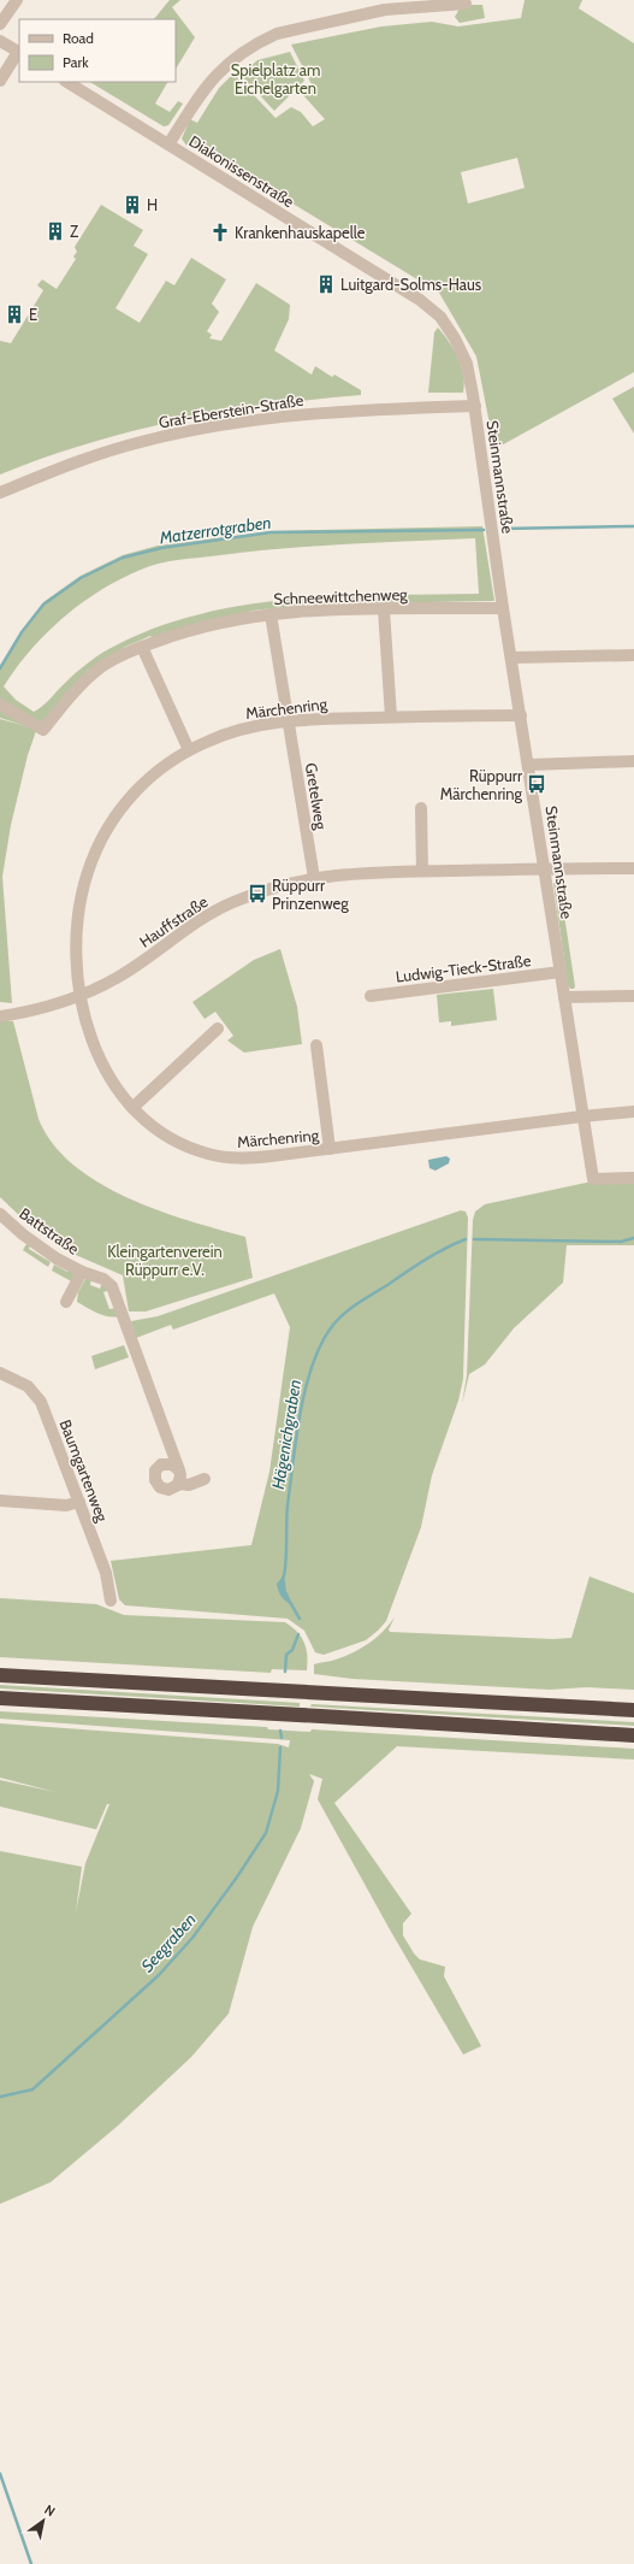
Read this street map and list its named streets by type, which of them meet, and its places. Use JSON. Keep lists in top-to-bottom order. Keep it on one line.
{"streets":{"street":["Diakonissenstraße","Graf-Eberstein-Straße","Steinmannstraße","Schneewittchenweg","Märchenring","Gretelweg","Hauffstraße","Ludwig-Tieck-Straße","Battstraße","Baumgartenweg"]},"crossings":[["Diakonissenstraße","Graf-Eberstein-Straße"],["Diakonissenstraße","Steinmannstraße"],["Graf-Eberstein-Straße","Steinmannstraße"],["Steinmannstraße","Schneewittchenweg"],["Steinmannstraße","Märchenring"],["Steinmannstraße","Hauffstraße"],["Steinmannstraße","Ludwig-Tieck-Straße"],["Schneewittchenweg","Gretelweg"],["Märchenring","Gretelweg"],["Märchenring","Hauffstraße"],["Gretelweg","Hauffstraße"]],"water":["Matzerrotgraben","Hägenichgraben","Seegraben"],"parks":["Spielplatz am Eichelgarten","Kleingartenverein Rüppurr e.V."],"places":{"building":["H","Z","Luitgard-Solms-Haus","E"],"church":["Krankenhauskapelle"],"bus stop":["Rüppurr Märchenring","Rüppurr Prinzenweg"]},"legend":["Road","Park"],"north":"top right"}
